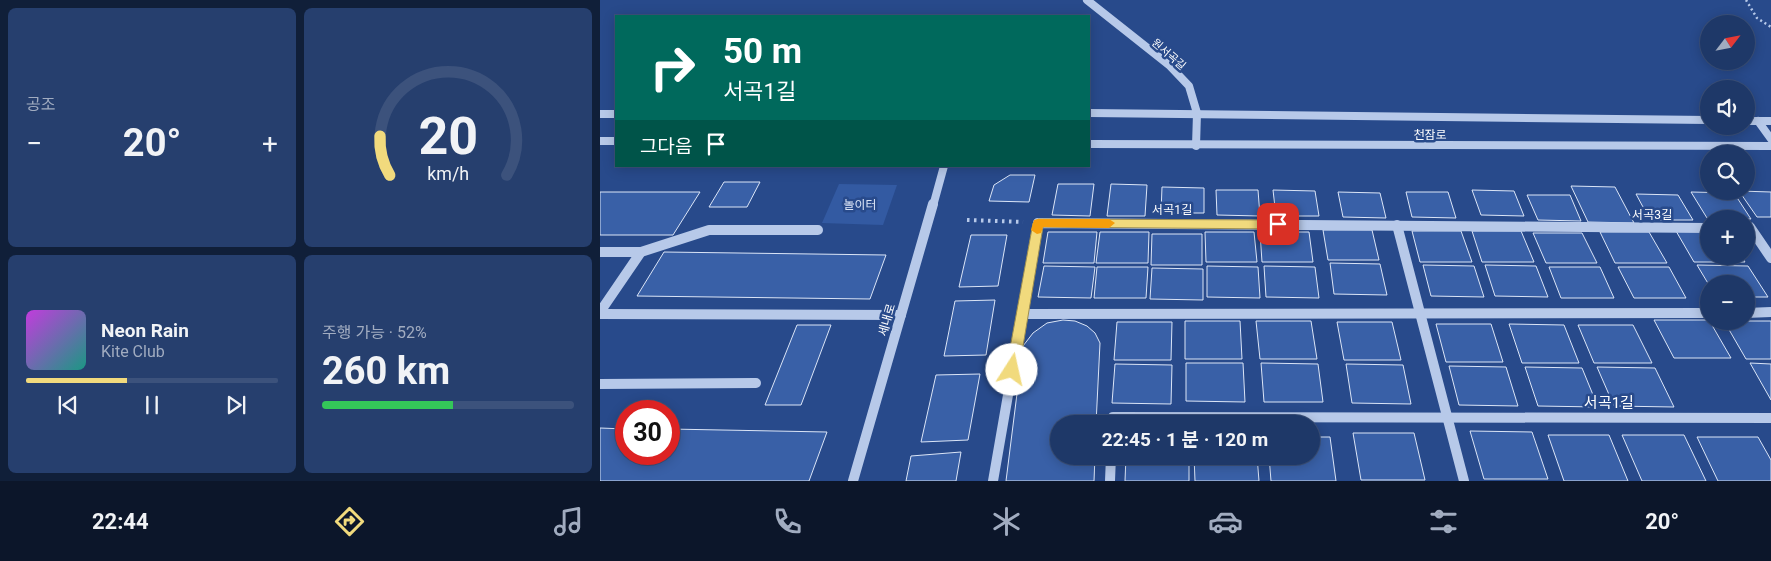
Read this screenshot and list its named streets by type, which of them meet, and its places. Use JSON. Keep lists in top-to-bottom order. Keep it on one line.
{"streets":{"street":["원서곡길","천잠로","서곡1길","서곡3길","세내로"]},"crossings":[["원서곡길","천잠로"],["서곡1길","서곡3길"]],"parks":["놀이터"],"north":"top right","page":{"tile":["공조",["주행 가능 · 52%","260 km"]],"map_buttons":["+","−"],"turn":["50 m","서곡1길"],"then":"그다음","heat":["−","20°","+"],"song":["Neon Rain","Kite Club"],"limit":"30","trip":"22:45 · 1 분 · 120 m","tabs":["22:44","20°"],"gauge":["20","km/h"]}}
